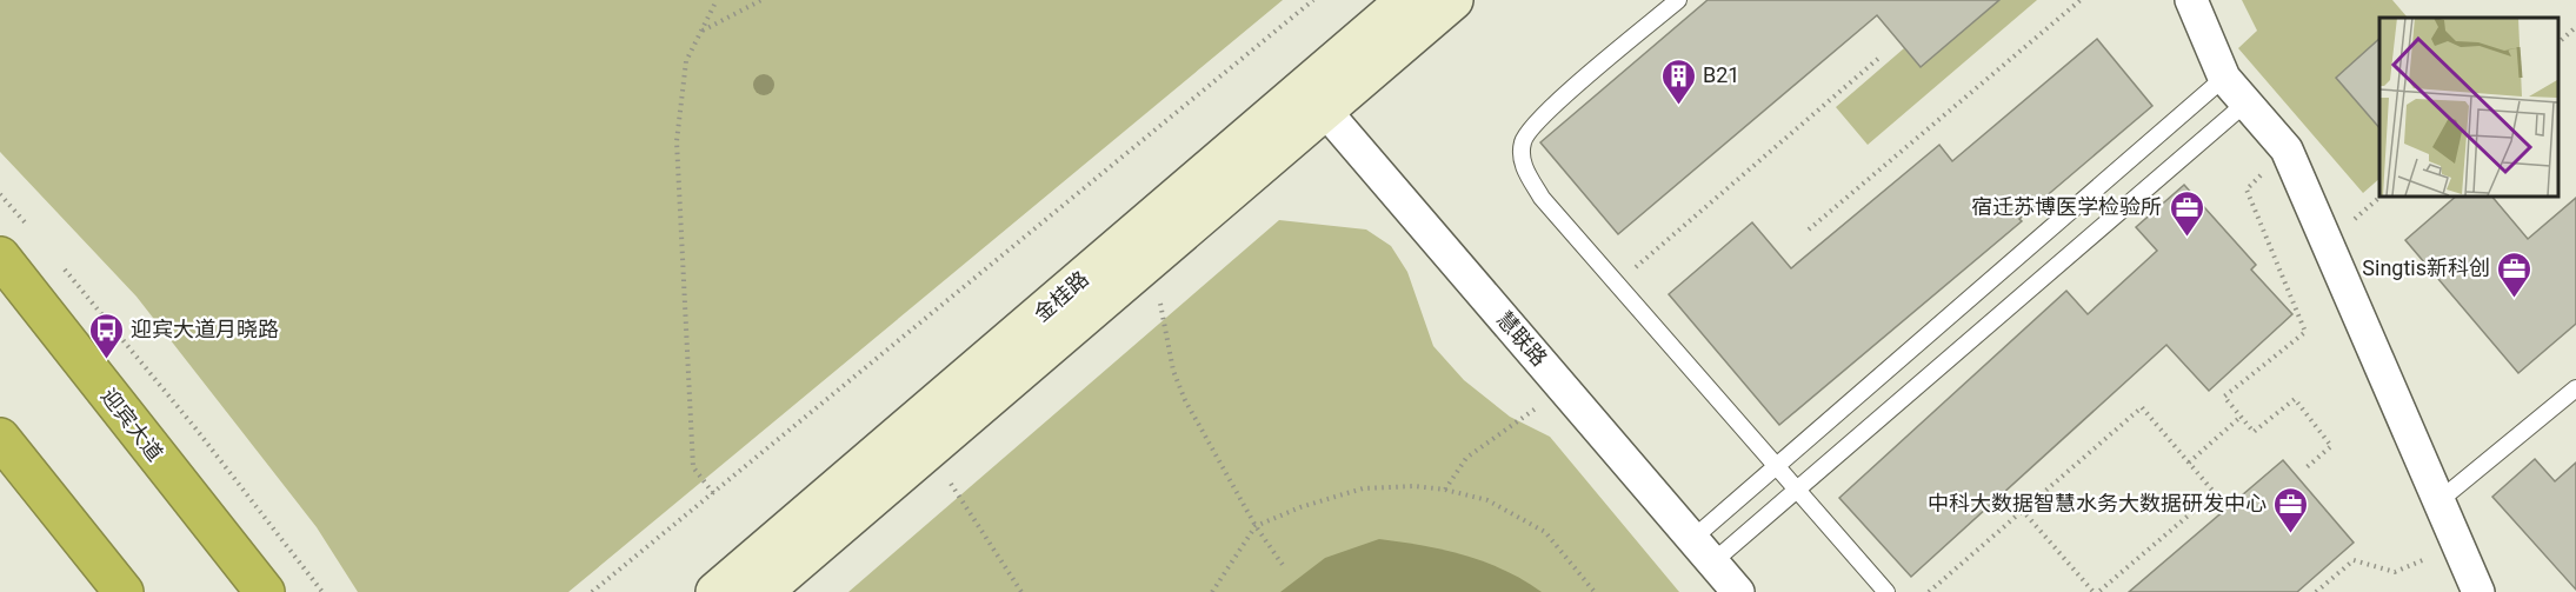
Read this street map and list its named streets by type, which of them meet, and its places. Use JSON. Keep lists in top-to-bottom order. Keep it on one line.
{"streets":{"highway":["迎宾大道"],"street":["金桂路","慧联路"]},"crossings":[["金桂路","慧联路"]],"places":{"building":["B21"],"office":["宿迁苏博医学检验所","Singtis新科创","中科大数据智慧水务大数据研发中心"],"bus stop":["迎宾大道月晓路"]}}
